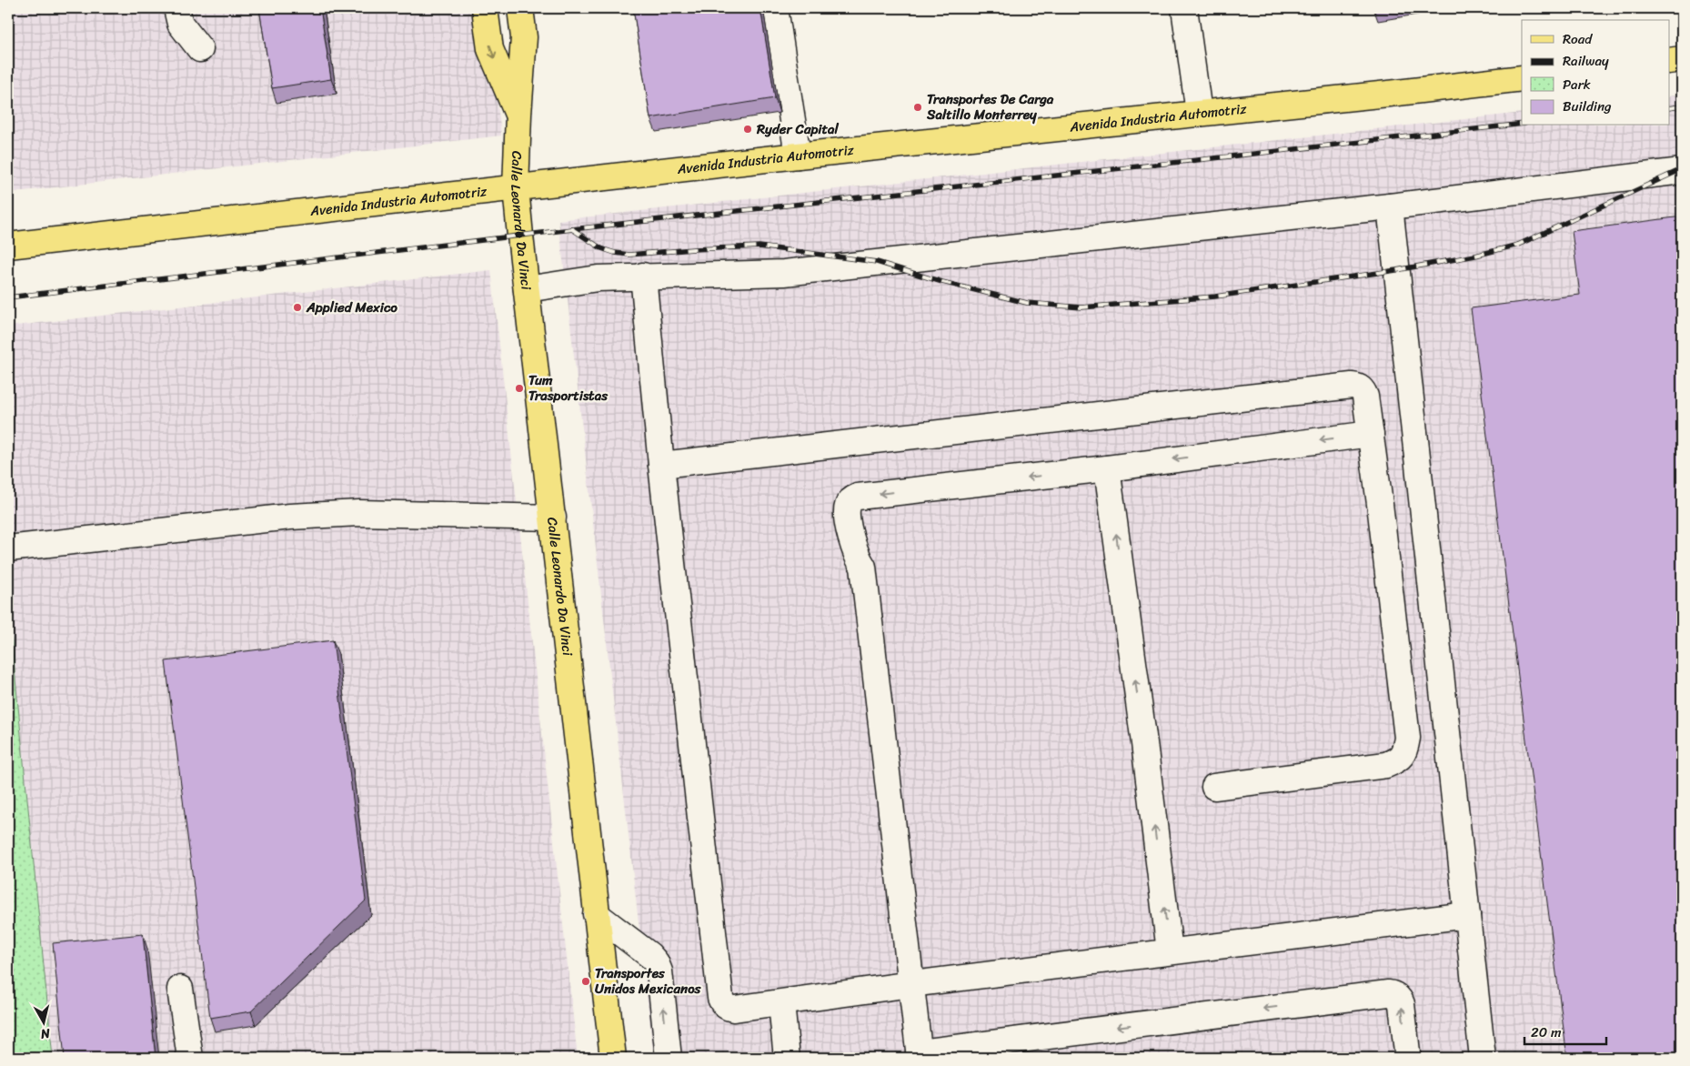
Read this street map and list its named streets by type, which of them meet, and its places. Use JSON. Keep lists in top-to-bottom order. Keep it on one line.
{"streets":{"main road":["Avenida Industria Automotriz","Calle Leonardo Da Vinci"]},"crossings":[["Avenida Industria Automotriz","Calle Leonardo Da Vinci"]],"places":["Transportes De Carga Saltillo Monterrey","Ryder Capital","Applied Mexico","Tum Trasportistas","Transportes Unidos Mexicanos"],"legend":["Road","Railway","Park","Building"],"scale_bar":"20 m","north":"bottom"}
